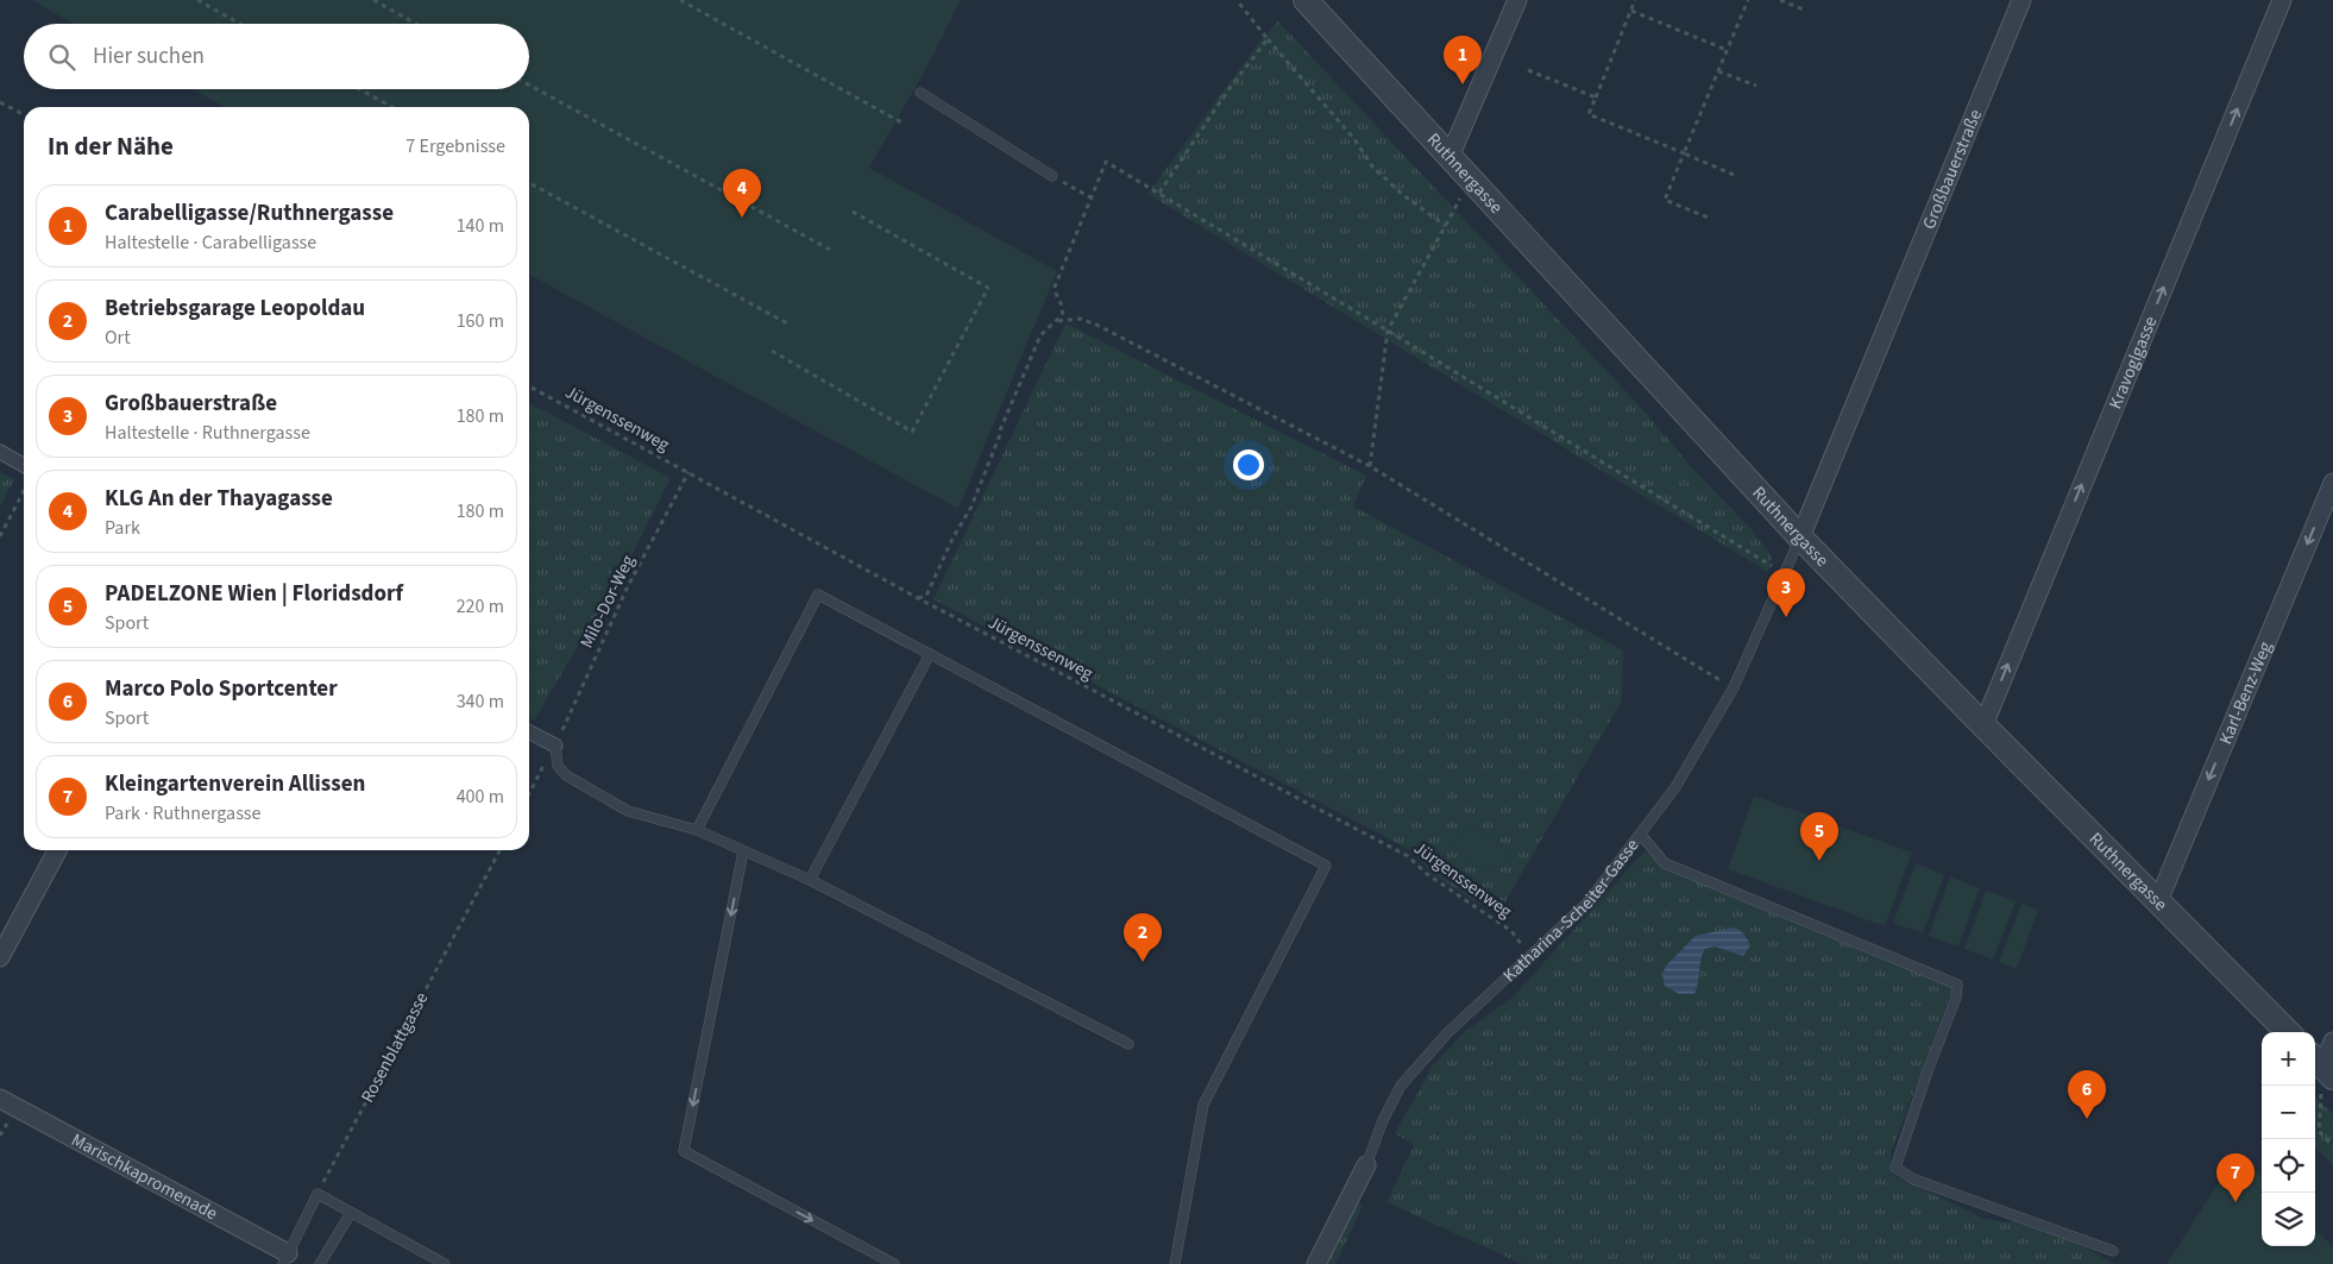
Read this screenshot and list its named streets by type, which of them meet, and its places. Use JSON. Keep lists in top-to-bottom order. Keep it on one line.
{"streets":{"street":["Großbauerstraße","Ruthnergasse","Kravoglgasse","Karl-Benz-Weg","Katharina-Scheiter-Gasse","Marischkapromenade"],"path":["Jürgenssenweg","Milo-Dor-Weg","Rosenblattgasse"]},"crossings":[["Großbauerstraße","Ruthnergasse"],["Großbauerstraße","Katharina-Scheiter-Gasse"],["Ruthnergasse","Kravoglgasse"],["Ruthnergasse","Karl-Benz-Weg"],["Ruthnergasse","Katharina-Scheiter-Gasse"],["Jürgenssenweg","Milo-Dor-Weg"],["Jürgenssenweg","Katharina-Scheiter-Gasse"]],"one_way":["Kravoglgasse","Karl-Benz-Weg"],"page":{"search":"Hier suchen","pins":["1","4","3","5","2","6","7"],"heading":["In der Nähe","7 Ergebnisse"],"list":[{"mark":"1","name":"Carabelligasse/Ruthnergasse","note":"Haltestelle · Carabelligasse","value":"140 m"},{"mark":"2","name":"Betriebsgarage Leopoldau","note":"Ort","value":"160 m"},{"mark":"3","name":"Großbauerstraße","note":"Haltestelle · Ruthnergasse","value":"180 m"},{"mark":"4","name":"KLG An der Thayagasse","note":"Park","value":"180 m"},{"mark":"5","name":"PADELZONE Wien | Floridsdorf","note":"Sport","value":"220 m"},{"mark":"6","name":"Marco Polo Sportcenter","note":"Sport","value":"340 m"},{"mark":"7","name":"Kleingartenverein Allissen","note":"Park · Ruthnergasse","value":"400 m"}],"map_buttons":["+","−"]}}
